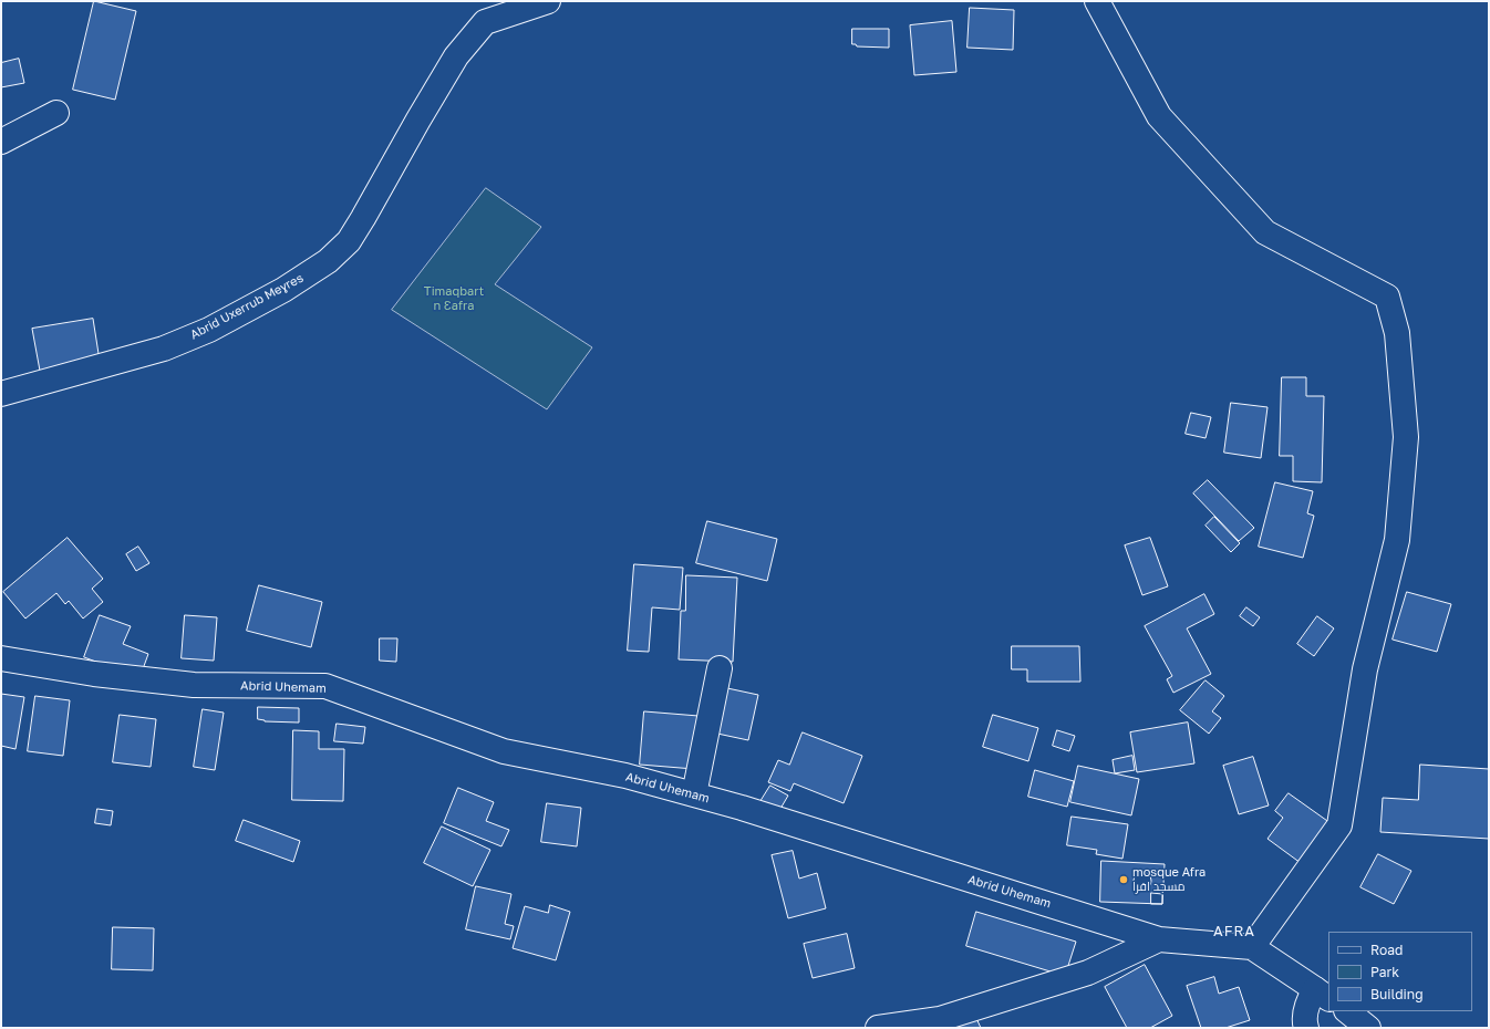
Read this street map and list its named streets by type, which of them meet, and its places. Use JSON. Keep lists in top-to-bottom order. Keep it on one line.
{"streets":{"street":["Abrid Uxerrub Meɣres","Abrid Uhemam"]},"districts":["AFRA"],"parks":["Timaqbart n Ɛafra"],"places":["mosque Afra مسجد افرا"],"legend":["Road","Park","Building"]}
